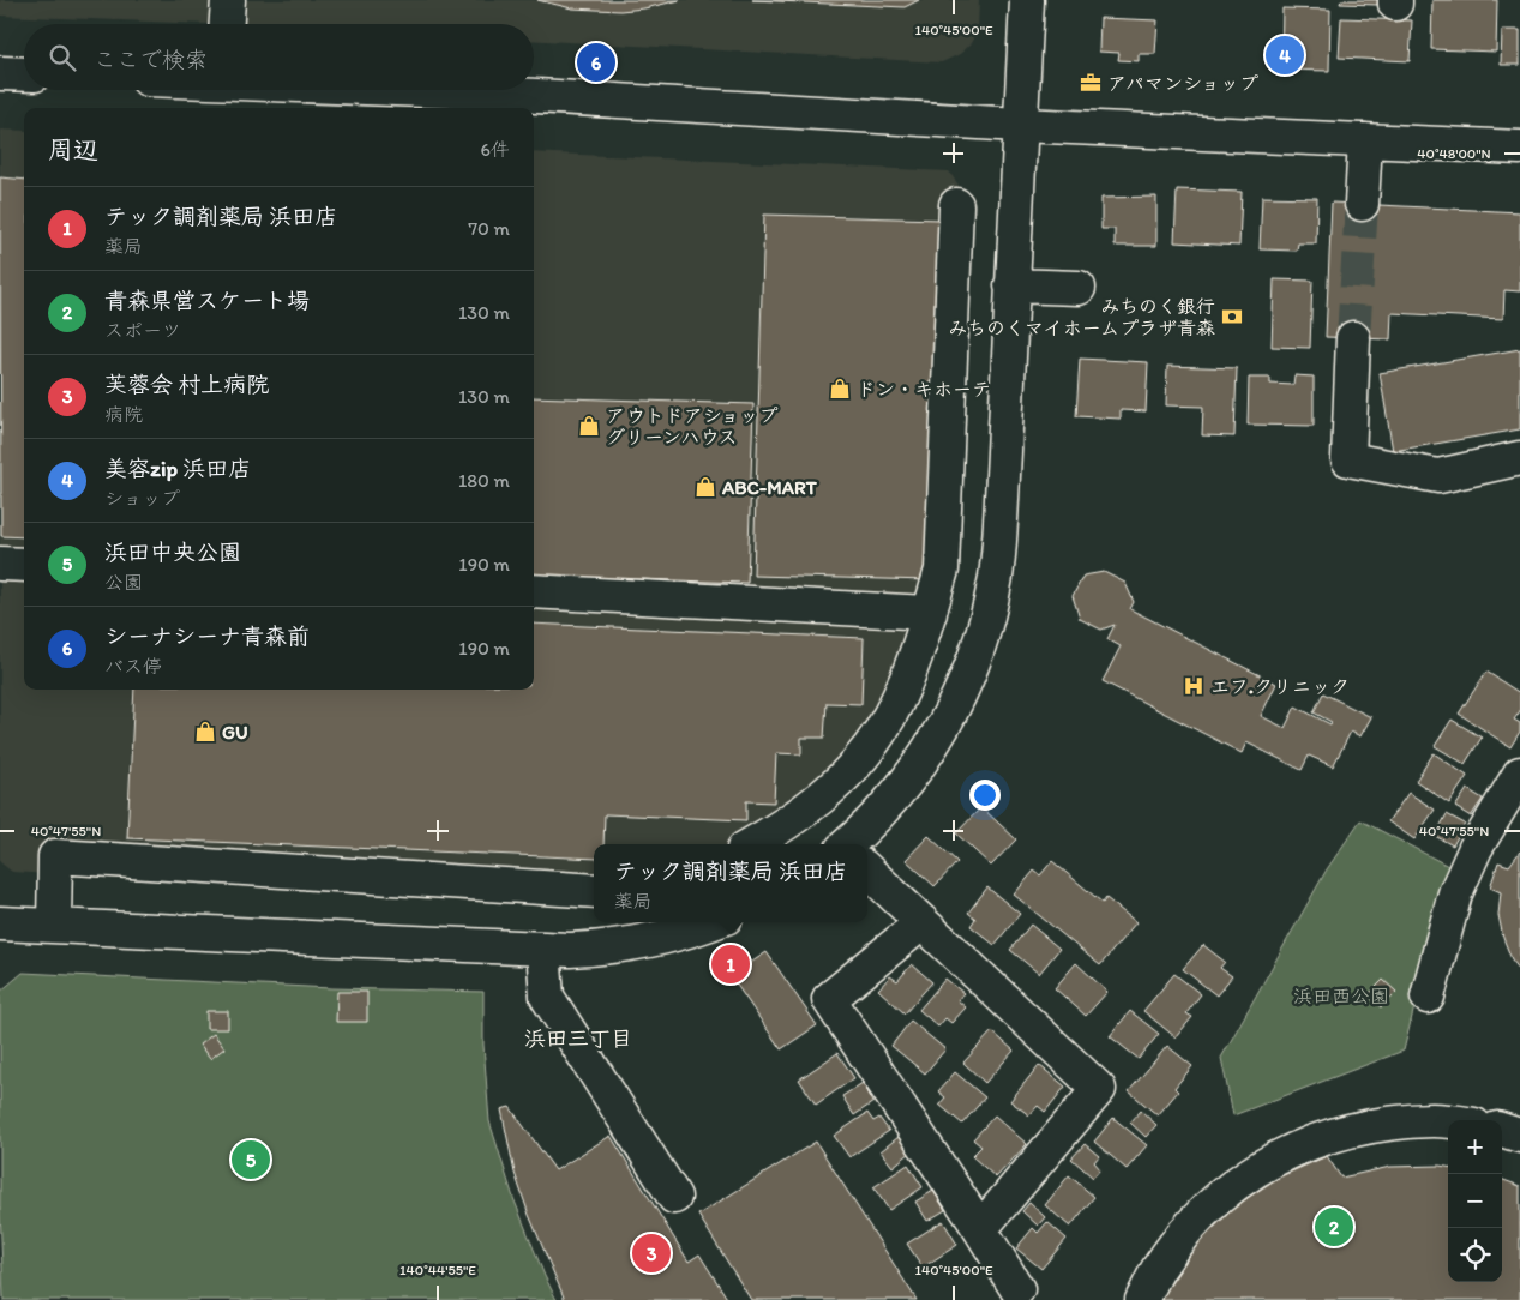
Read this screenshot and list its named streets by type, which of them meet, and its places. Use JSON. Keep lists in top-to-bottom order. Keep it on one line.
{"districts":["浜田三丁目"],"parks":["浜田西公園"],"places":{"office":["アパマンショップ"],"bank":["みちのく銀行 みちのくマイホームプラザ青森"],"shop":["ドン・キホーテ","アウトドアショップ グリーンハウス","ABC-MART","GU"],"hospital":["エフ.クリニック"]},"page":{"search":"ここで検索","pins":["4","6","1","5","2","3"],"heading":["周辺","6件"],"list":[{"mark":"1","name":"テック調剤薬局 浜田店","note":"薬局","value":"70 m"},{"mark":"2","name":"青森県営スケート場","note":"スポーツ","value":"130 m"},{"mark":"3","name":"芙蓉会 村上病院","note":"病院","value":"130 m"},{"mark":"4","name":"美容zip 浜田店","note":"ショップ","value":"180 m"},{"mark":"5","name":"浜田中央公園","note":"公園","value":"190 m"},{"mark":"6","name":"シーナシーナ青森前","note":"バス停","value":"190 m"}],"popup":["テック調剤薬局 浜田店","薬局"],"map_buttons":["+","−"]},"coordinates":["140°45'00\"E","40°48'00\"N","40°47'55\"N","140°44'55\"E"]}
